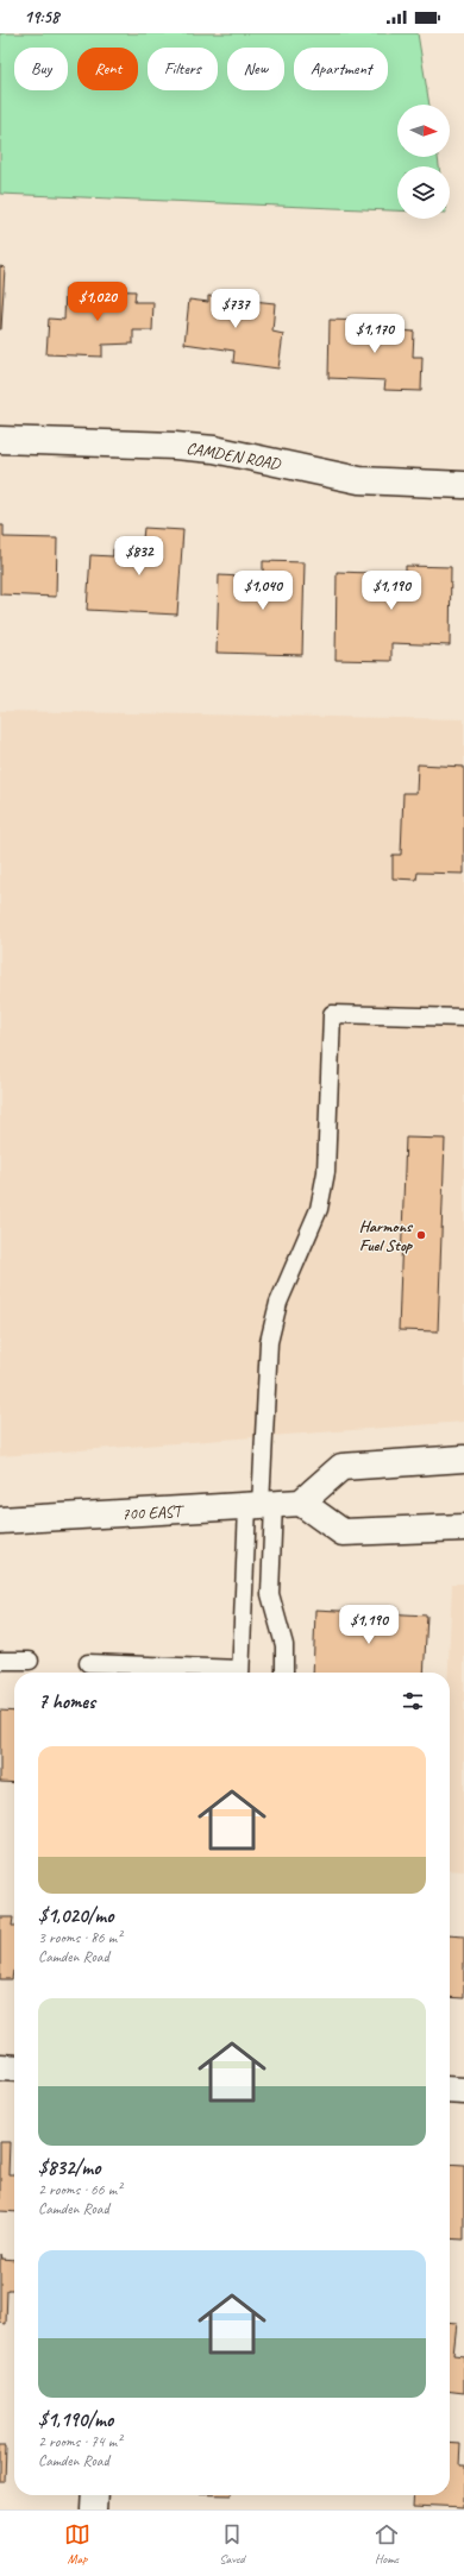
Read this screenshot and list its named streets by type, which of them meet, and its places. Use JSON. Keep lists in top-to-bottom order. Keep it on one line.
{"streets":{"main road":["CAMDEN ROAD","700 EAST"]},"places":["Harmons Fuel Stop"],"north":"right","page":{"status":"19:58","chip":["Buy","Rent","Filters","New","Apartment"],"price":["$1,020","$737","$1,170","$832","$1,040","$1,190","$1,190"],"heading":"7 homes","list":[{"name":"$1,020/mo","note":"3 rooms · 86 m² · Camden Road"},{"name":"$832/mo","note":"2 rooms · 66 m² · Camden Road"},{"name":"$1,190/mo","note":"2 rooms · 74 m² · Camden Road"}],"tabs":["Map","Saved","Home"]}}
